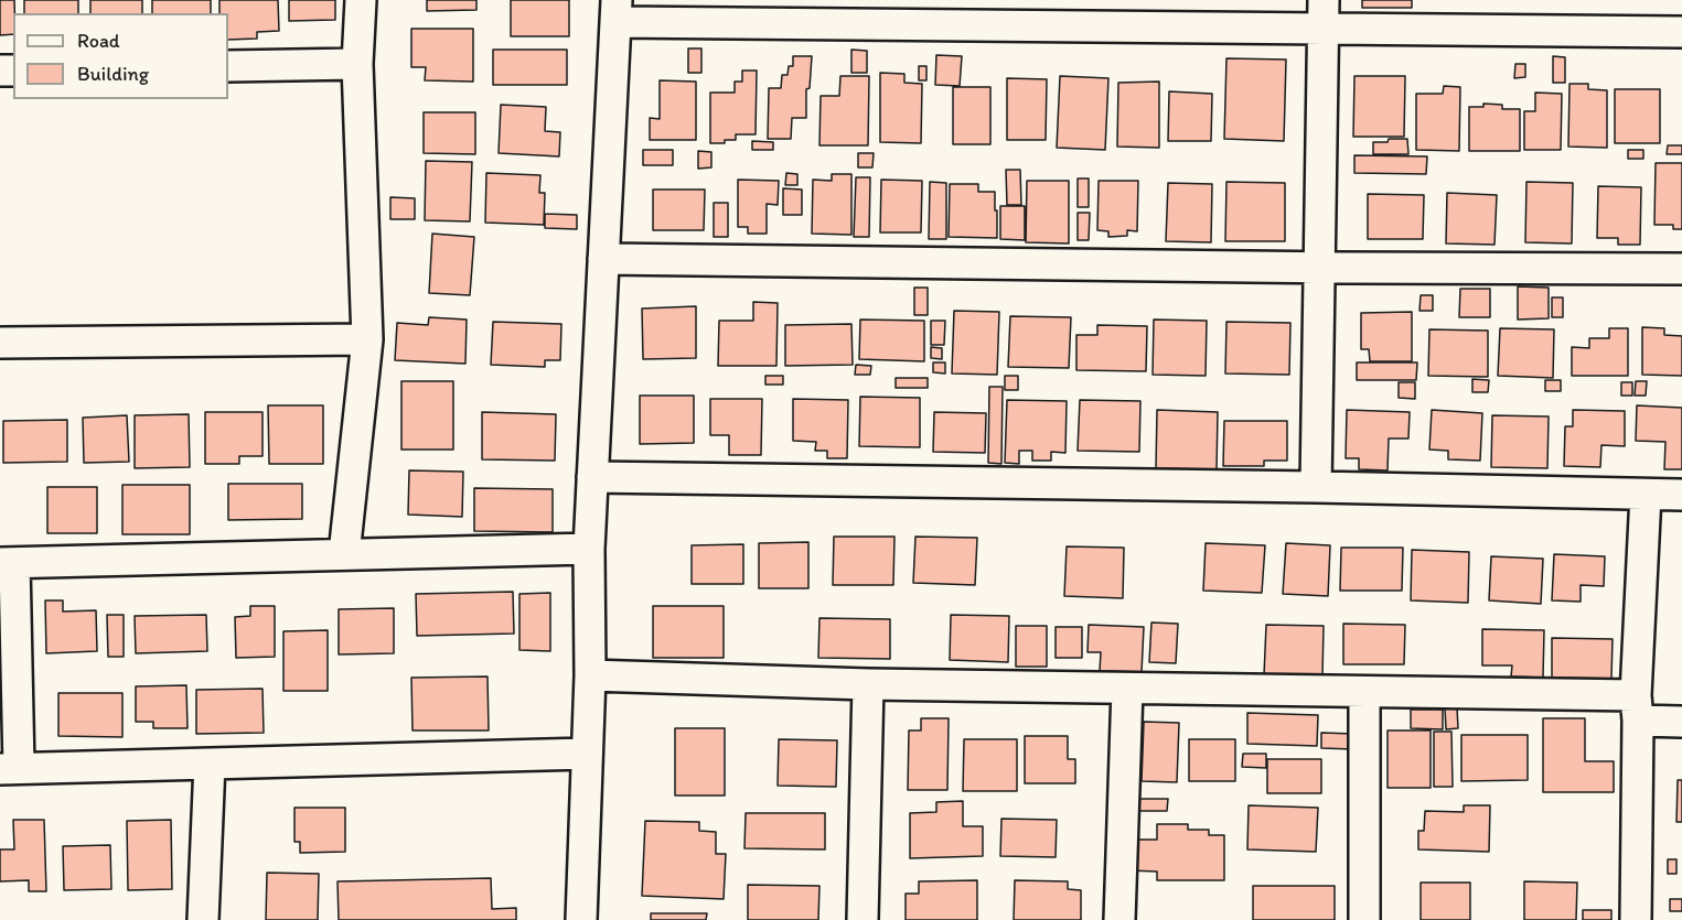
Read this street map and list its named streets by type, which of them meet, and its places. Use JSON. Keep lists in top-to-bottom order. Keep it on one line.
{"legend":["Road","Building"]}
